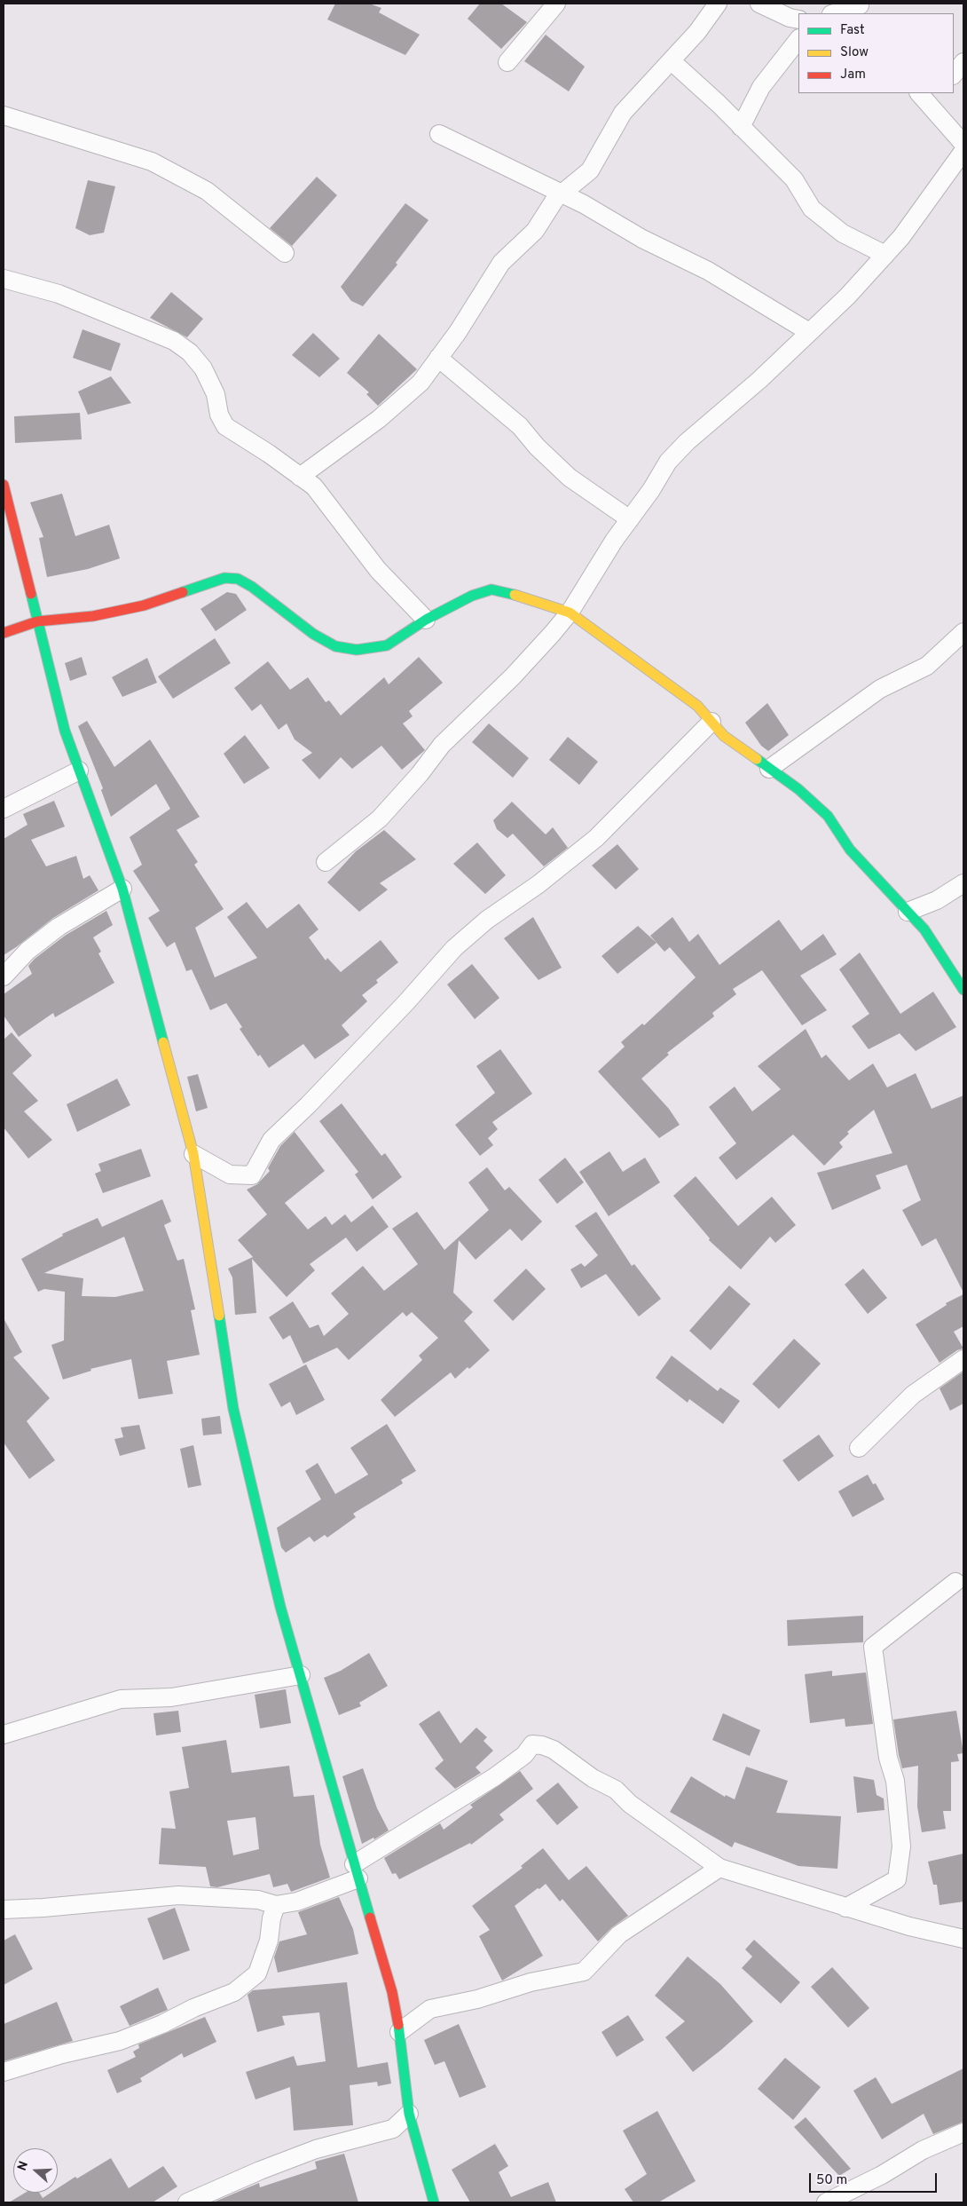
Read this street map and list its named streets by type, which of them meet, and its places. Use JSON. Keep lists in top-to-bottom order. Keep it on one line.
{"legend":["Fast","Slow","Jam"],"scale_bar":"50 m","north":"left"}
